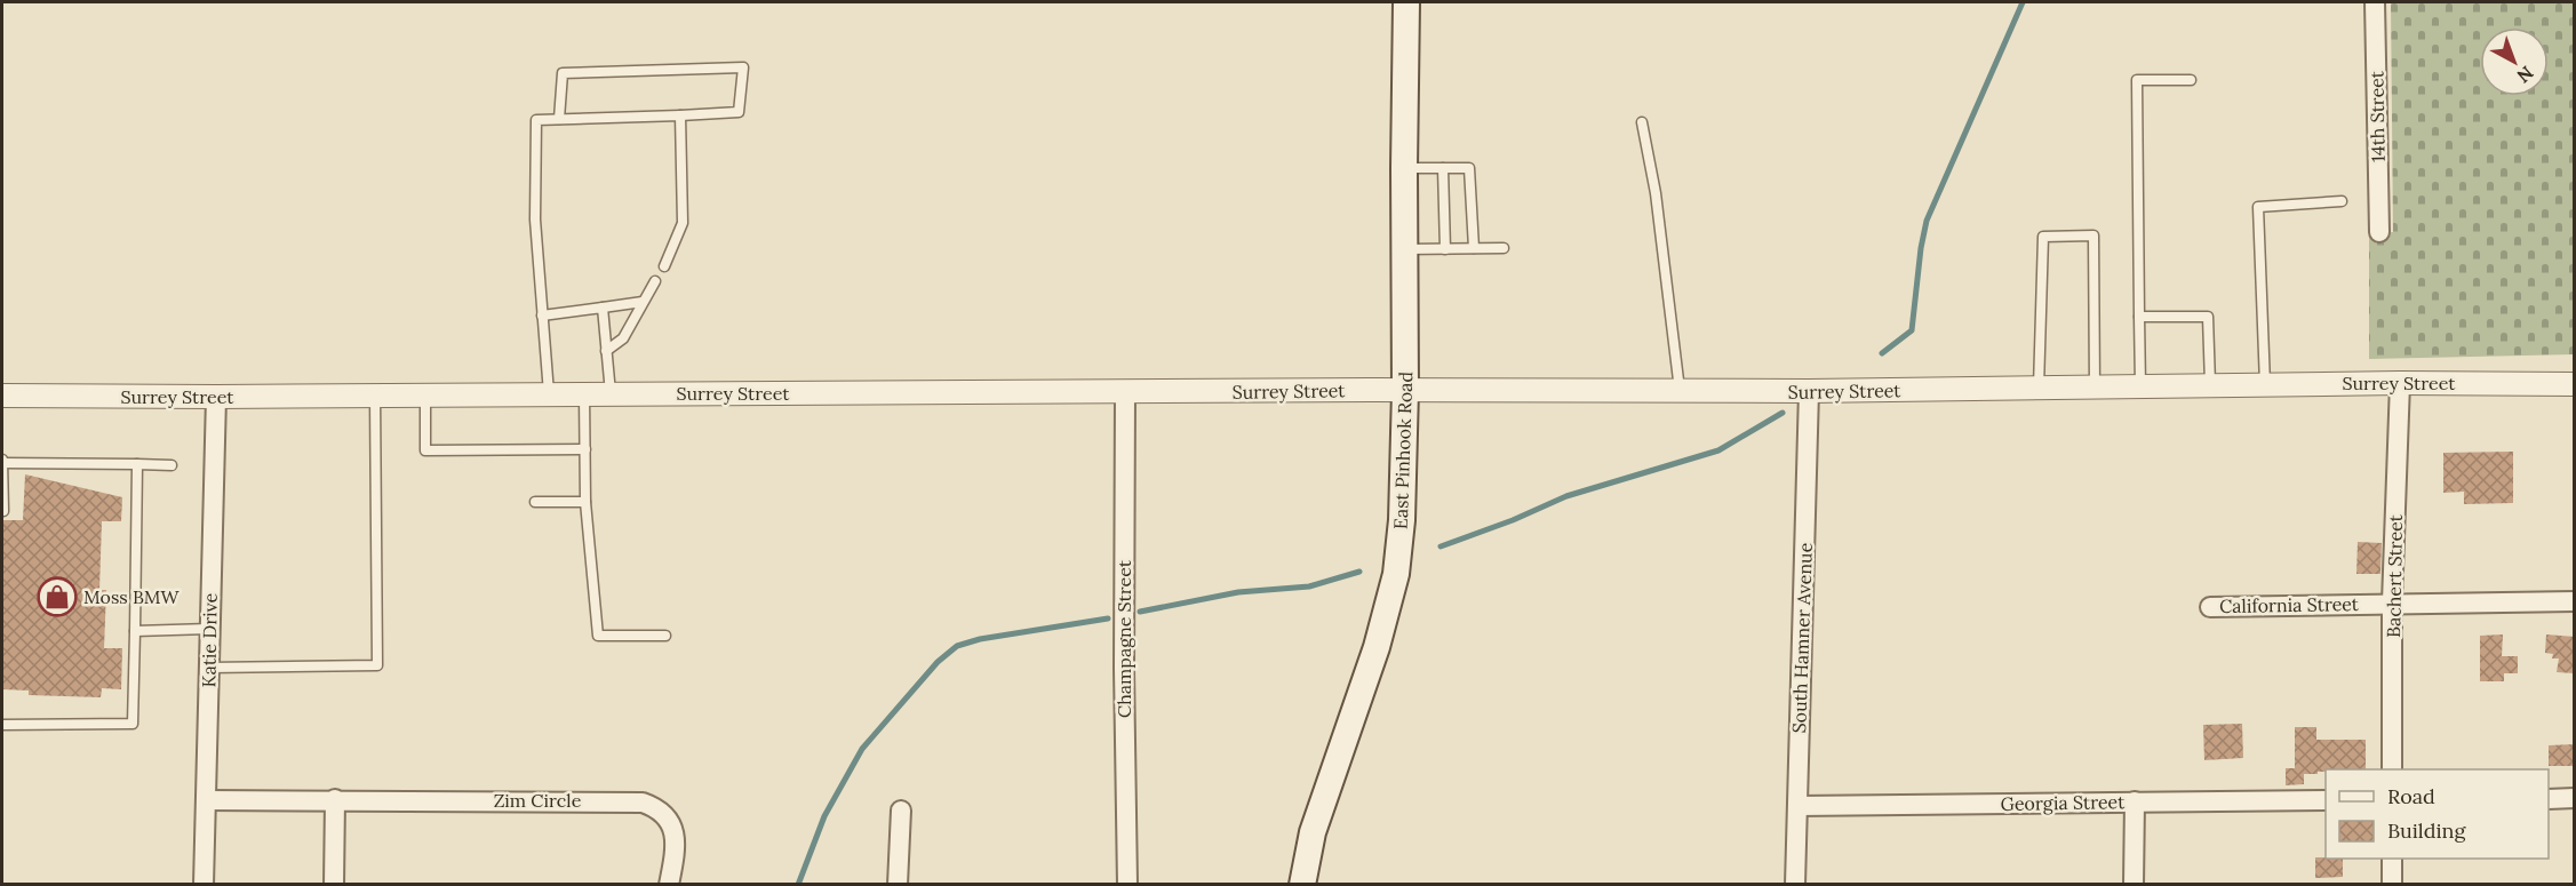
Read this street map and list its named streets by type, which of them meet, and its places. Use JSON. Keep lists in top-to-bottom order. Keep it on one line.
{"streets":{"main road":["East Pinhook Road"],"street":["14th Street","Surrey Street","Bachert Street","California Street","South Hamner Avenue","Champagne Street","Katie Drive","Zim Circle","Georgia Street"]},"crossings":[["Surrey Street","East Pinhook Road"],["Surrey Street","Bachert Street"],["Surrey Street","South Hamner Avenue"],["Surrey Street","Champagne Street"],["Surrey Street","Katie Drive"],["Bachert Street","California Street"],["South Hamner Avenue","Georgia Street"],["Katie Drive","Zim Circle"]],"places":{"shop":["Moss BMW"]},"legend":["Road","Building"],"north":"bottom right"}
